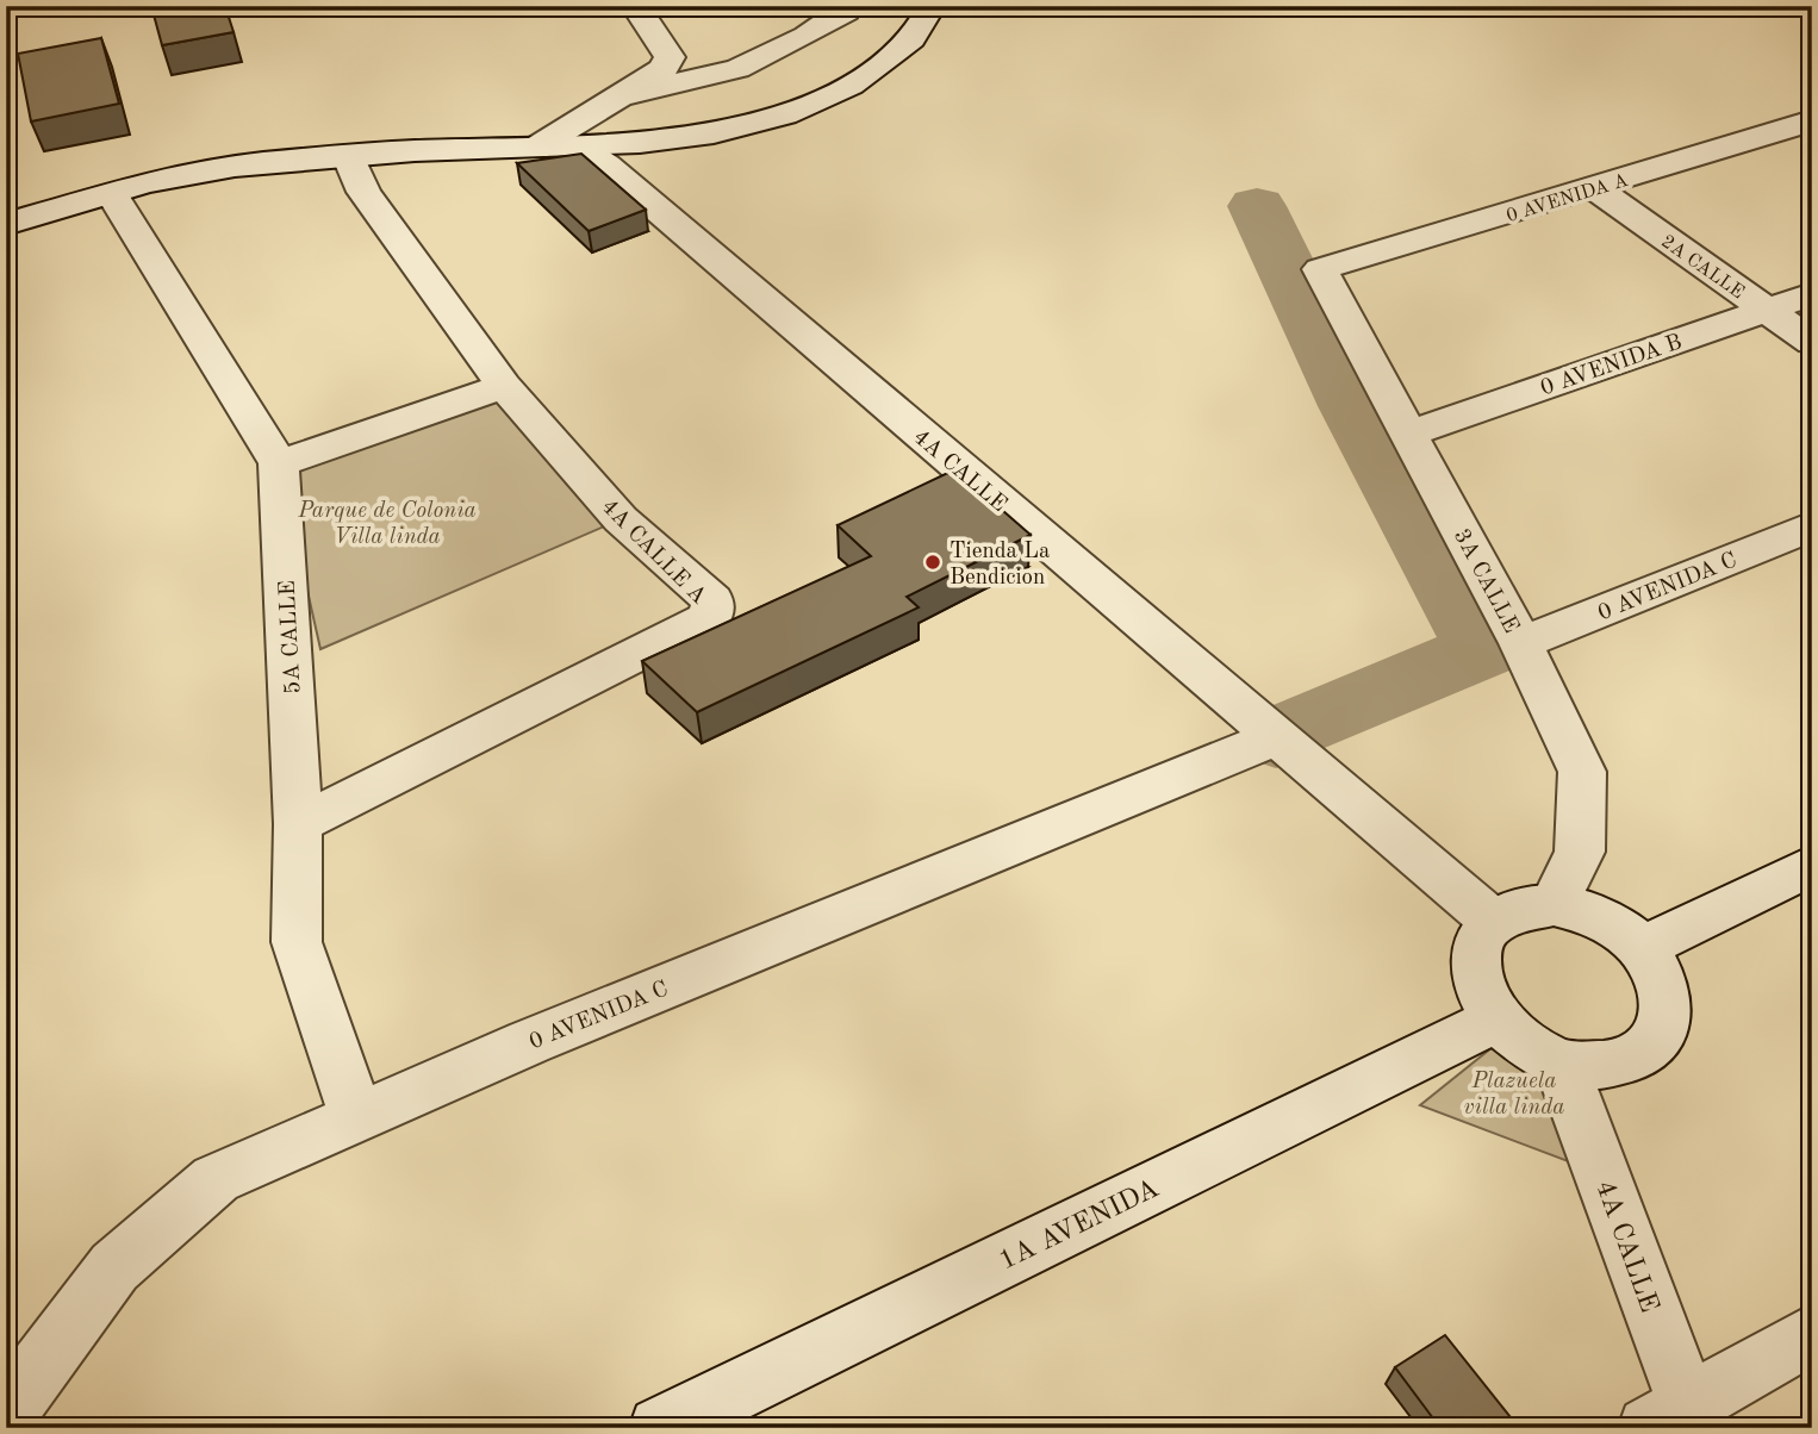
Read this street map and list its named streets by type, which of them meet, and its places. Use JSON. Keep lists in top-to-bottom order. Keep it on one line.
{"streets":{"street":["0 AVENIDA A","2A CALLE","0 AVENIDA B","4A CALLE","4A CALLE A","3A CALLE","0 AVENIDA C","5A CALLE","1A AVENIDA"]},"crossings":[["0 AVENIDA A","2A CALLE"],["0 AVENIDA A","3A CALLE"],["2A CALLE","0 AVENIDA B"],["0 AVENIDA B","3A CALLE"],["4A CALLE","3A CALLE"],["4A CALLE","0 AVENIDA C"],["4A CALLE","1A AVENIDA"],["4A CALLE A","5A CALLE"],["3A CALLE","0 AVENIDA C"],["3A CALLE","1A AVENIDA"],["0 AVENIDA C","5A CALLE"]],"parks":["Parque de Colonia Villa linda","Plazuela villa linda"],"places":["Tienda La Bendicion"]}
